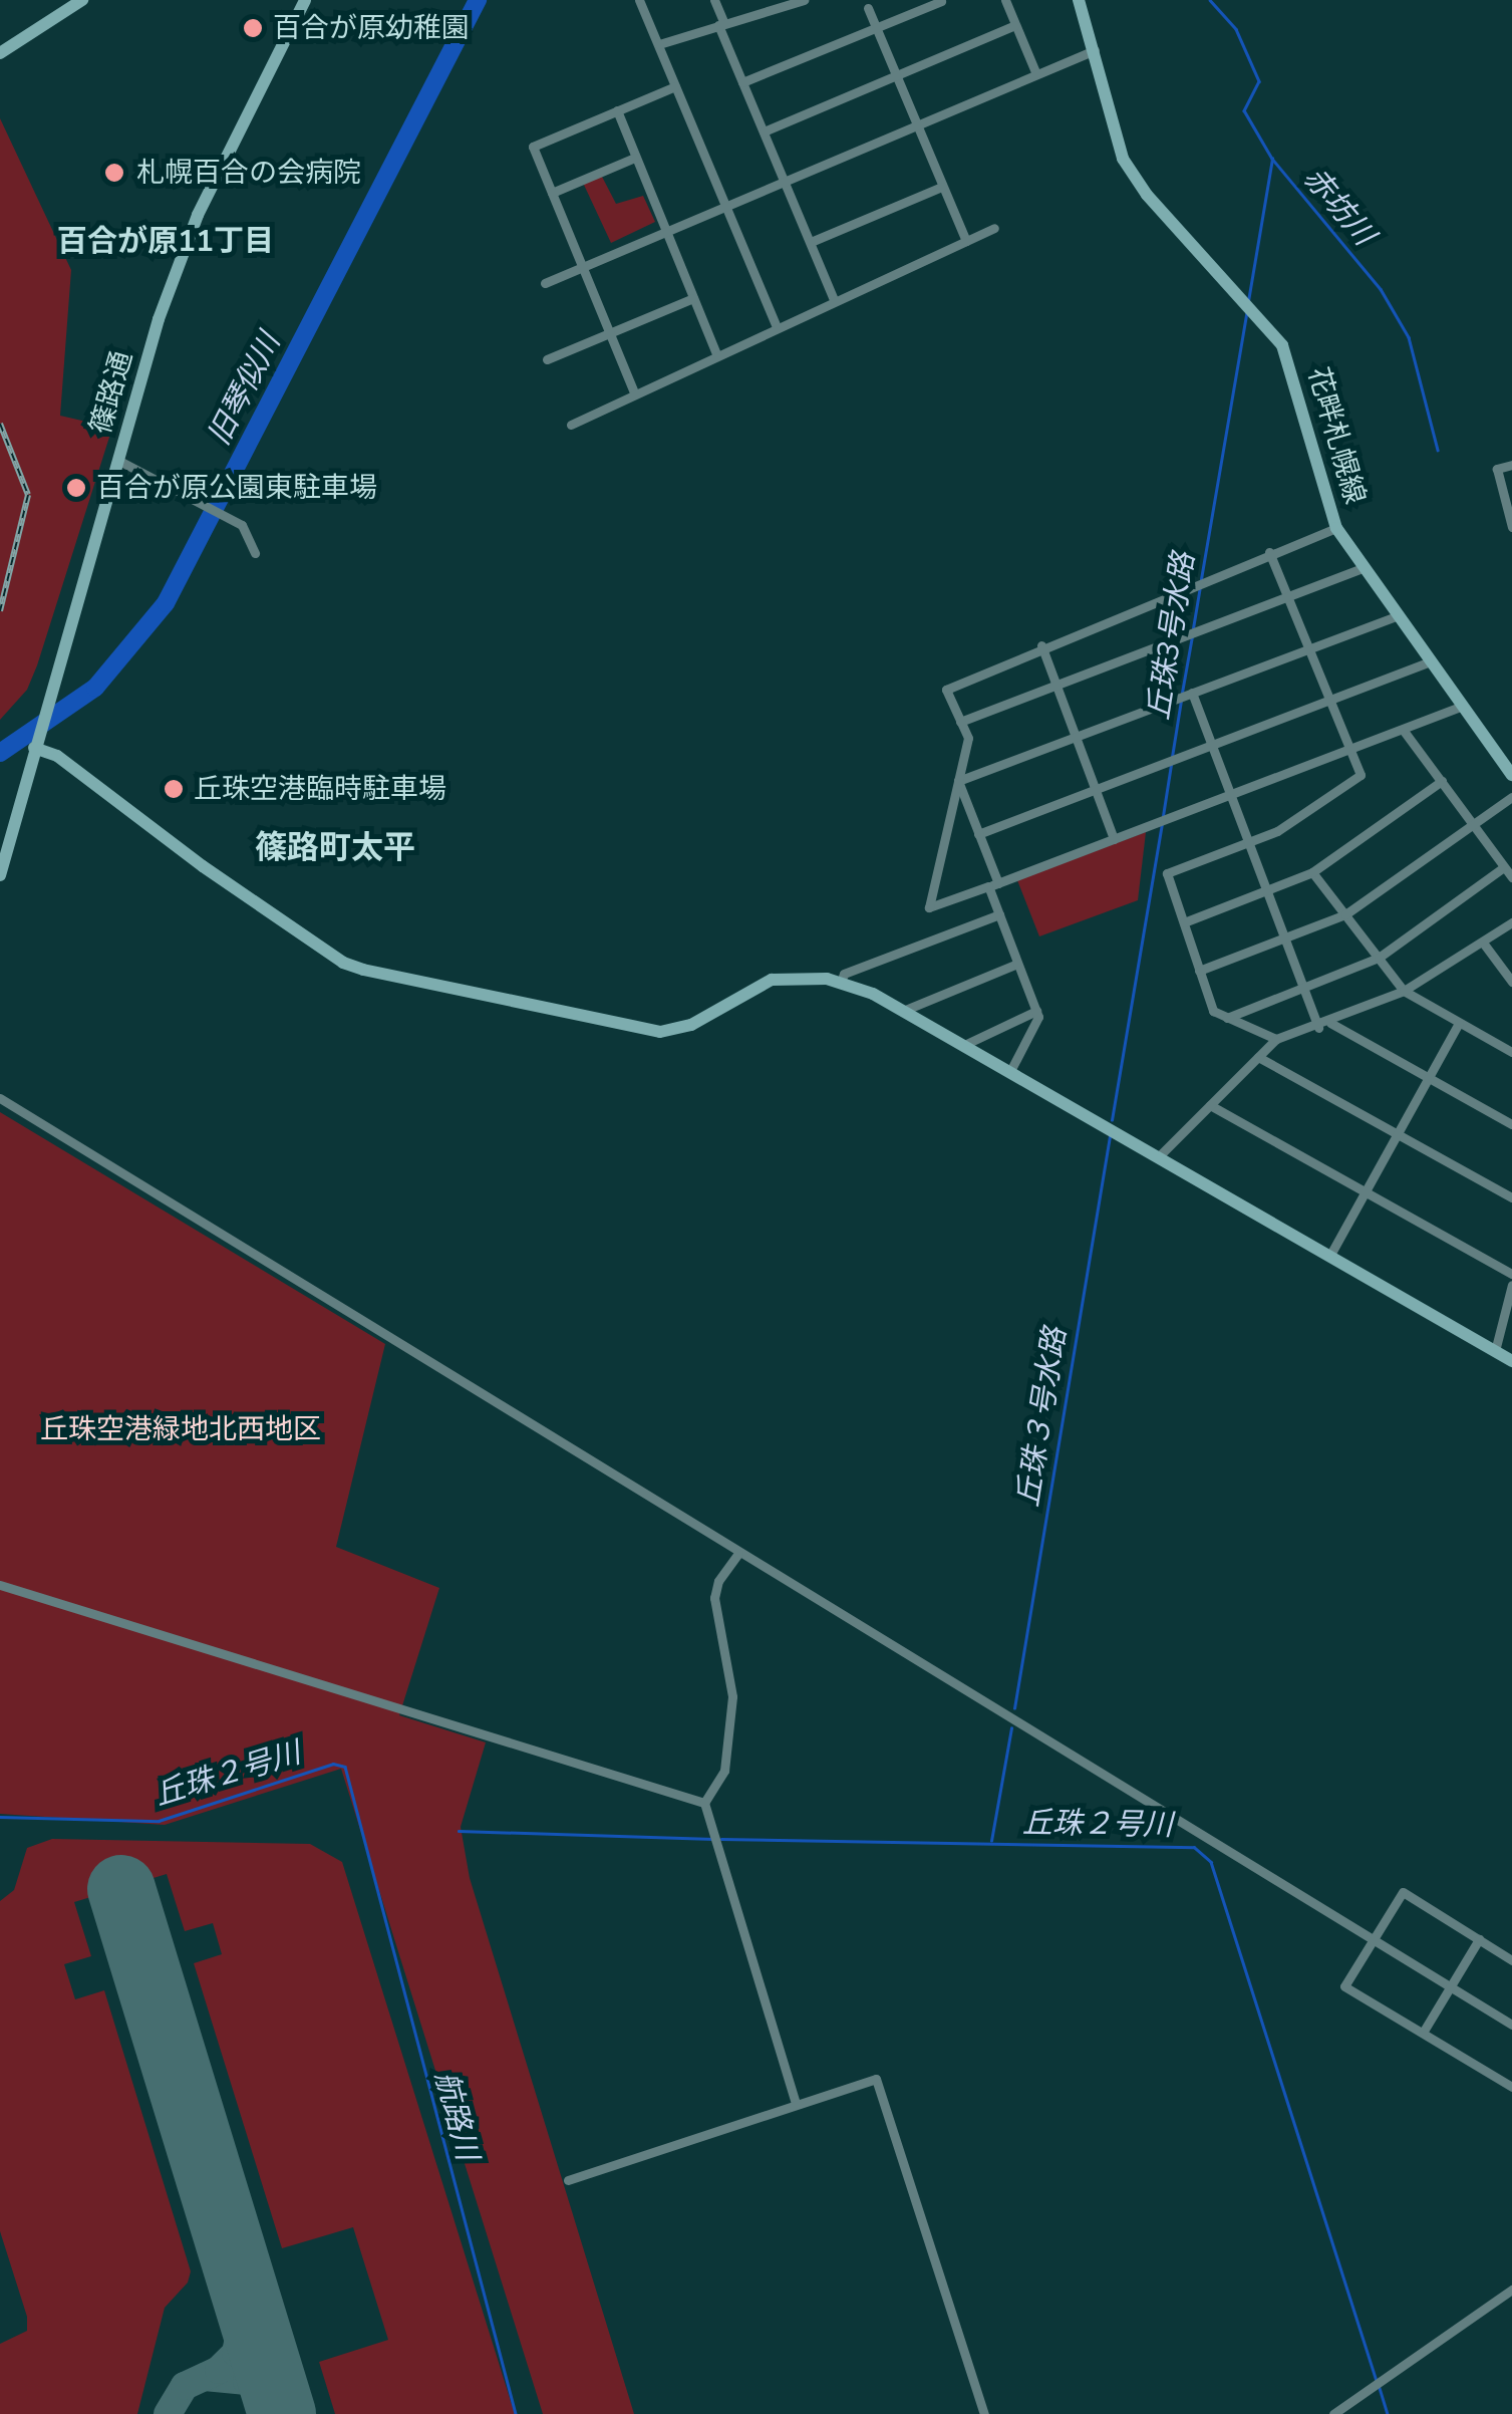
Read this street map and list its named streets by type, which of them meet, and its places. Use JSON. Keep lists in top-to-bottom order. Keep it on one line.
{"streets":{"street":["篠路通","花畔札幌線"]},"districts":["百合が原11丁目","篠路町太平"],"water":["赤坊川","旧琴似川","丘珠3号水路","丘珠３号水路","丘珠２号川","航路川"],"parks":["丘珠空港緑地北西地区"],"places":["百合が原幼稚園","札幌百合の会病院","百合が原公園東駐車場","丘珠空港臨時駐車場"]}
